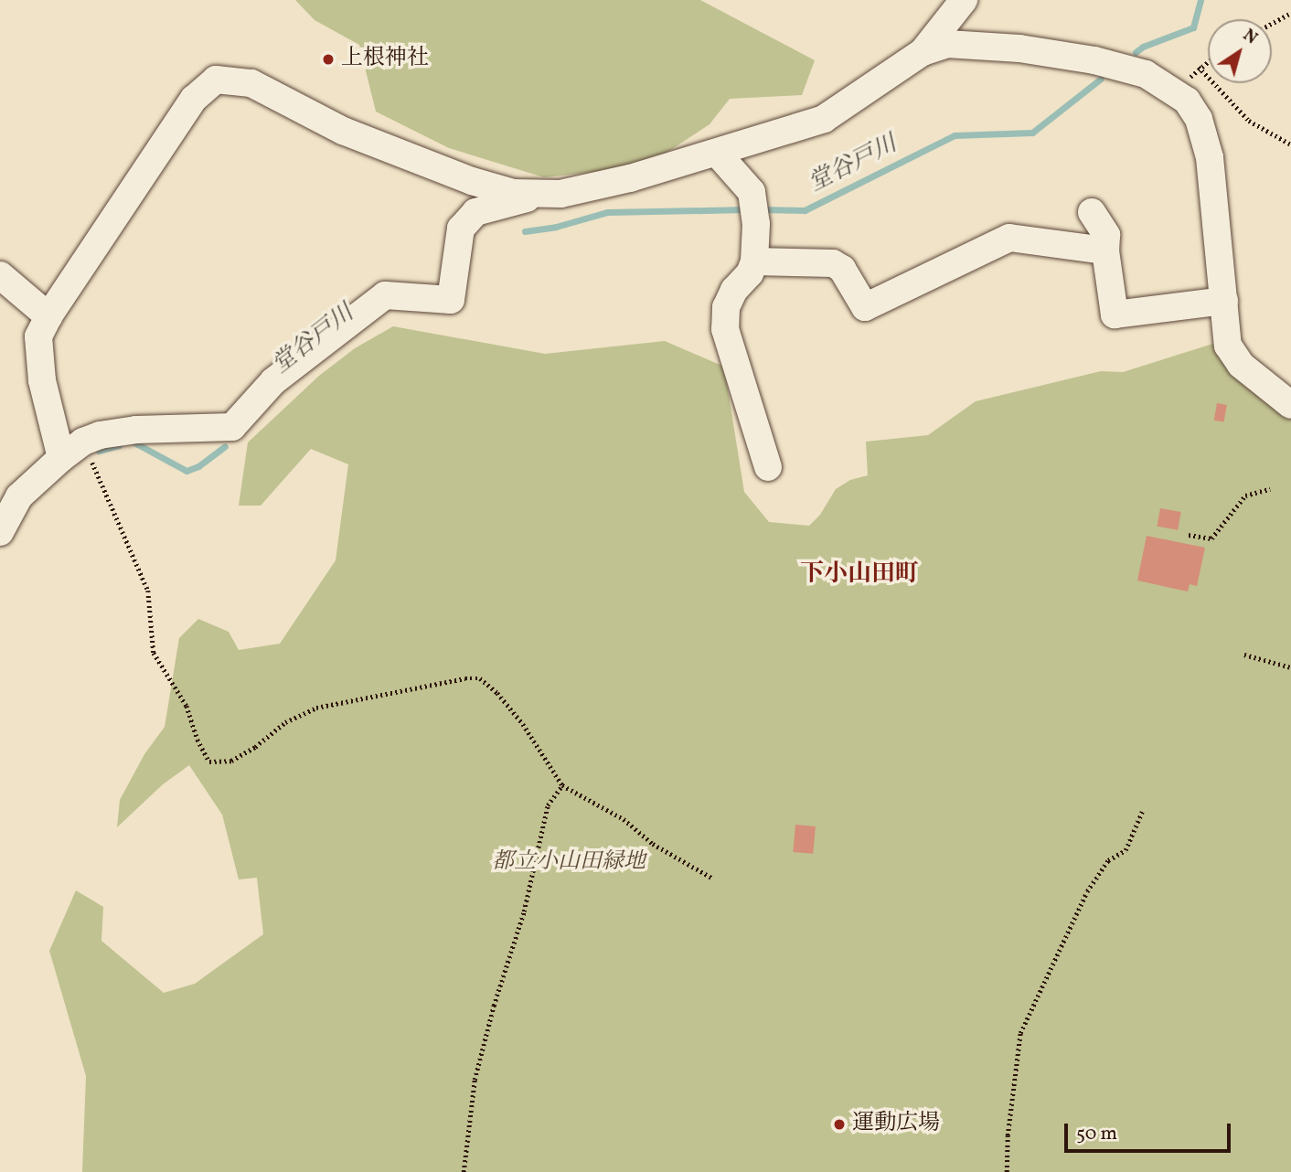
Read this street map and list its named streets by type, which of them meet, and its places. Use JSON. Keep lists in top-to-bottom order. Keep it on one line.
{"districts":["下小山田町"],"water":["堂谷戸川"],"parks":["都立小山田緑地"],"places":["上根神社","運動広場"],"scale_bar":"50 m","north":"top right"}
